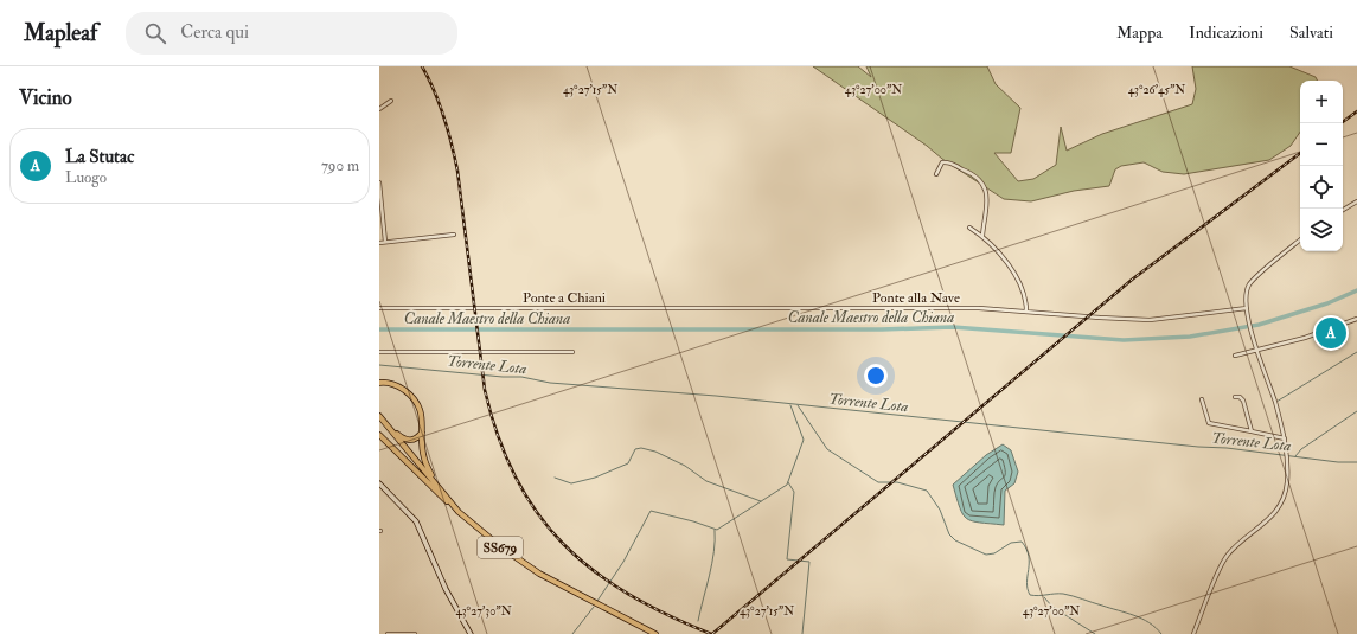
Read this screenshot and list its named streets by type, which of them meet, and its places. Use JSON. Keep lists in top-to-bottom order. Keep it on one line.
{"streets":{"main road":["SS679"],"street":["Ponte a Chiani","Ponte alla Nave"]},"crossings":[["Ponte a Chiani","Ponte alla Nave"]],"water":["Canale Maestro della Chiana","Torrente Lota"],"page":{"header":"Mapleaf","search":"Cerca qui","nav":["Mappa","Indicazioni","Salvati"],"heading":"Vicino","map_buttons":["+","−"],"list":[{"mark":"A","name":"La Stutac","note":"Luogo","value":"790 m"}],"pins":"A"},"coordinates":["43°27'15\"N","43°27'00\"N","43°26'45\"N","43°27'30\"N"]}
